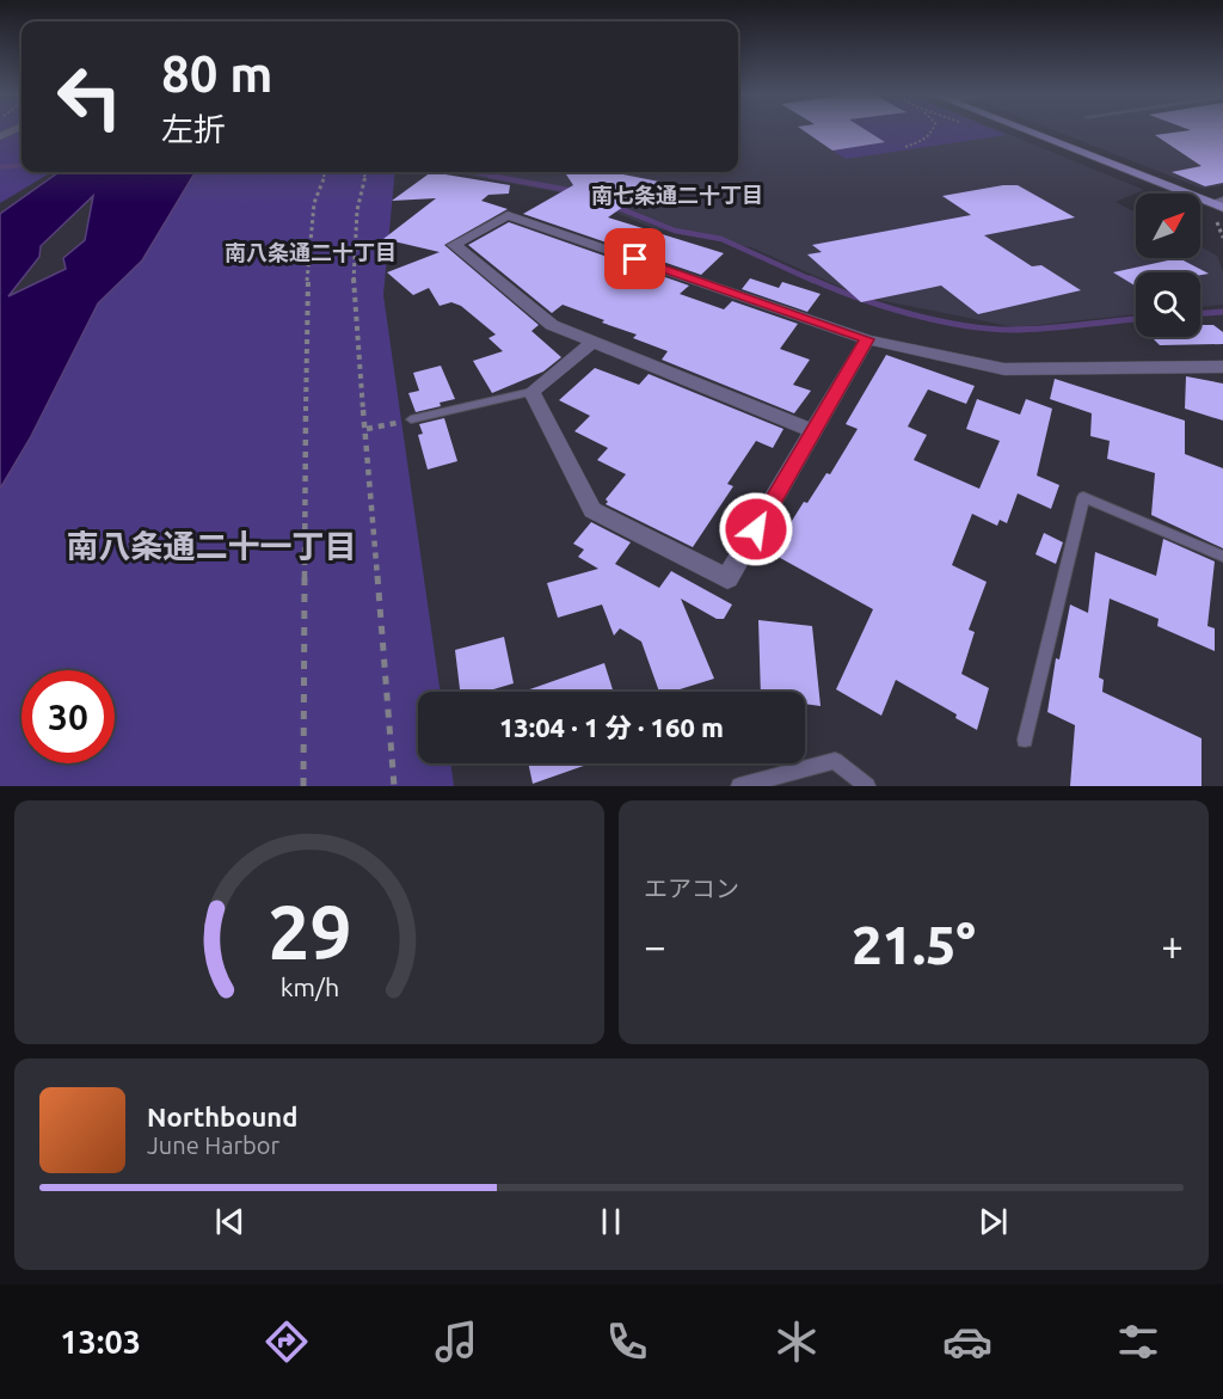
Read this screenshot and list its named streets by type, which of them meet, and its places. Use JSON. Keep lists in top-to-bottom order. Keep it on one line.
{"districts":["南七条通二十丁目","南八条通二十丁目","南八条通二十一丁目"],"north":"top right","page":{"turn":["80 m","左折"],"limit":"30","trip":"13:04 · 1 分 · 160 m","tile":"エアコン","heat":["−","21.5°","+"],"song":["Northbound","June Harbor"],"tabs":"13:03","gauge":["29","km/h"]}}
